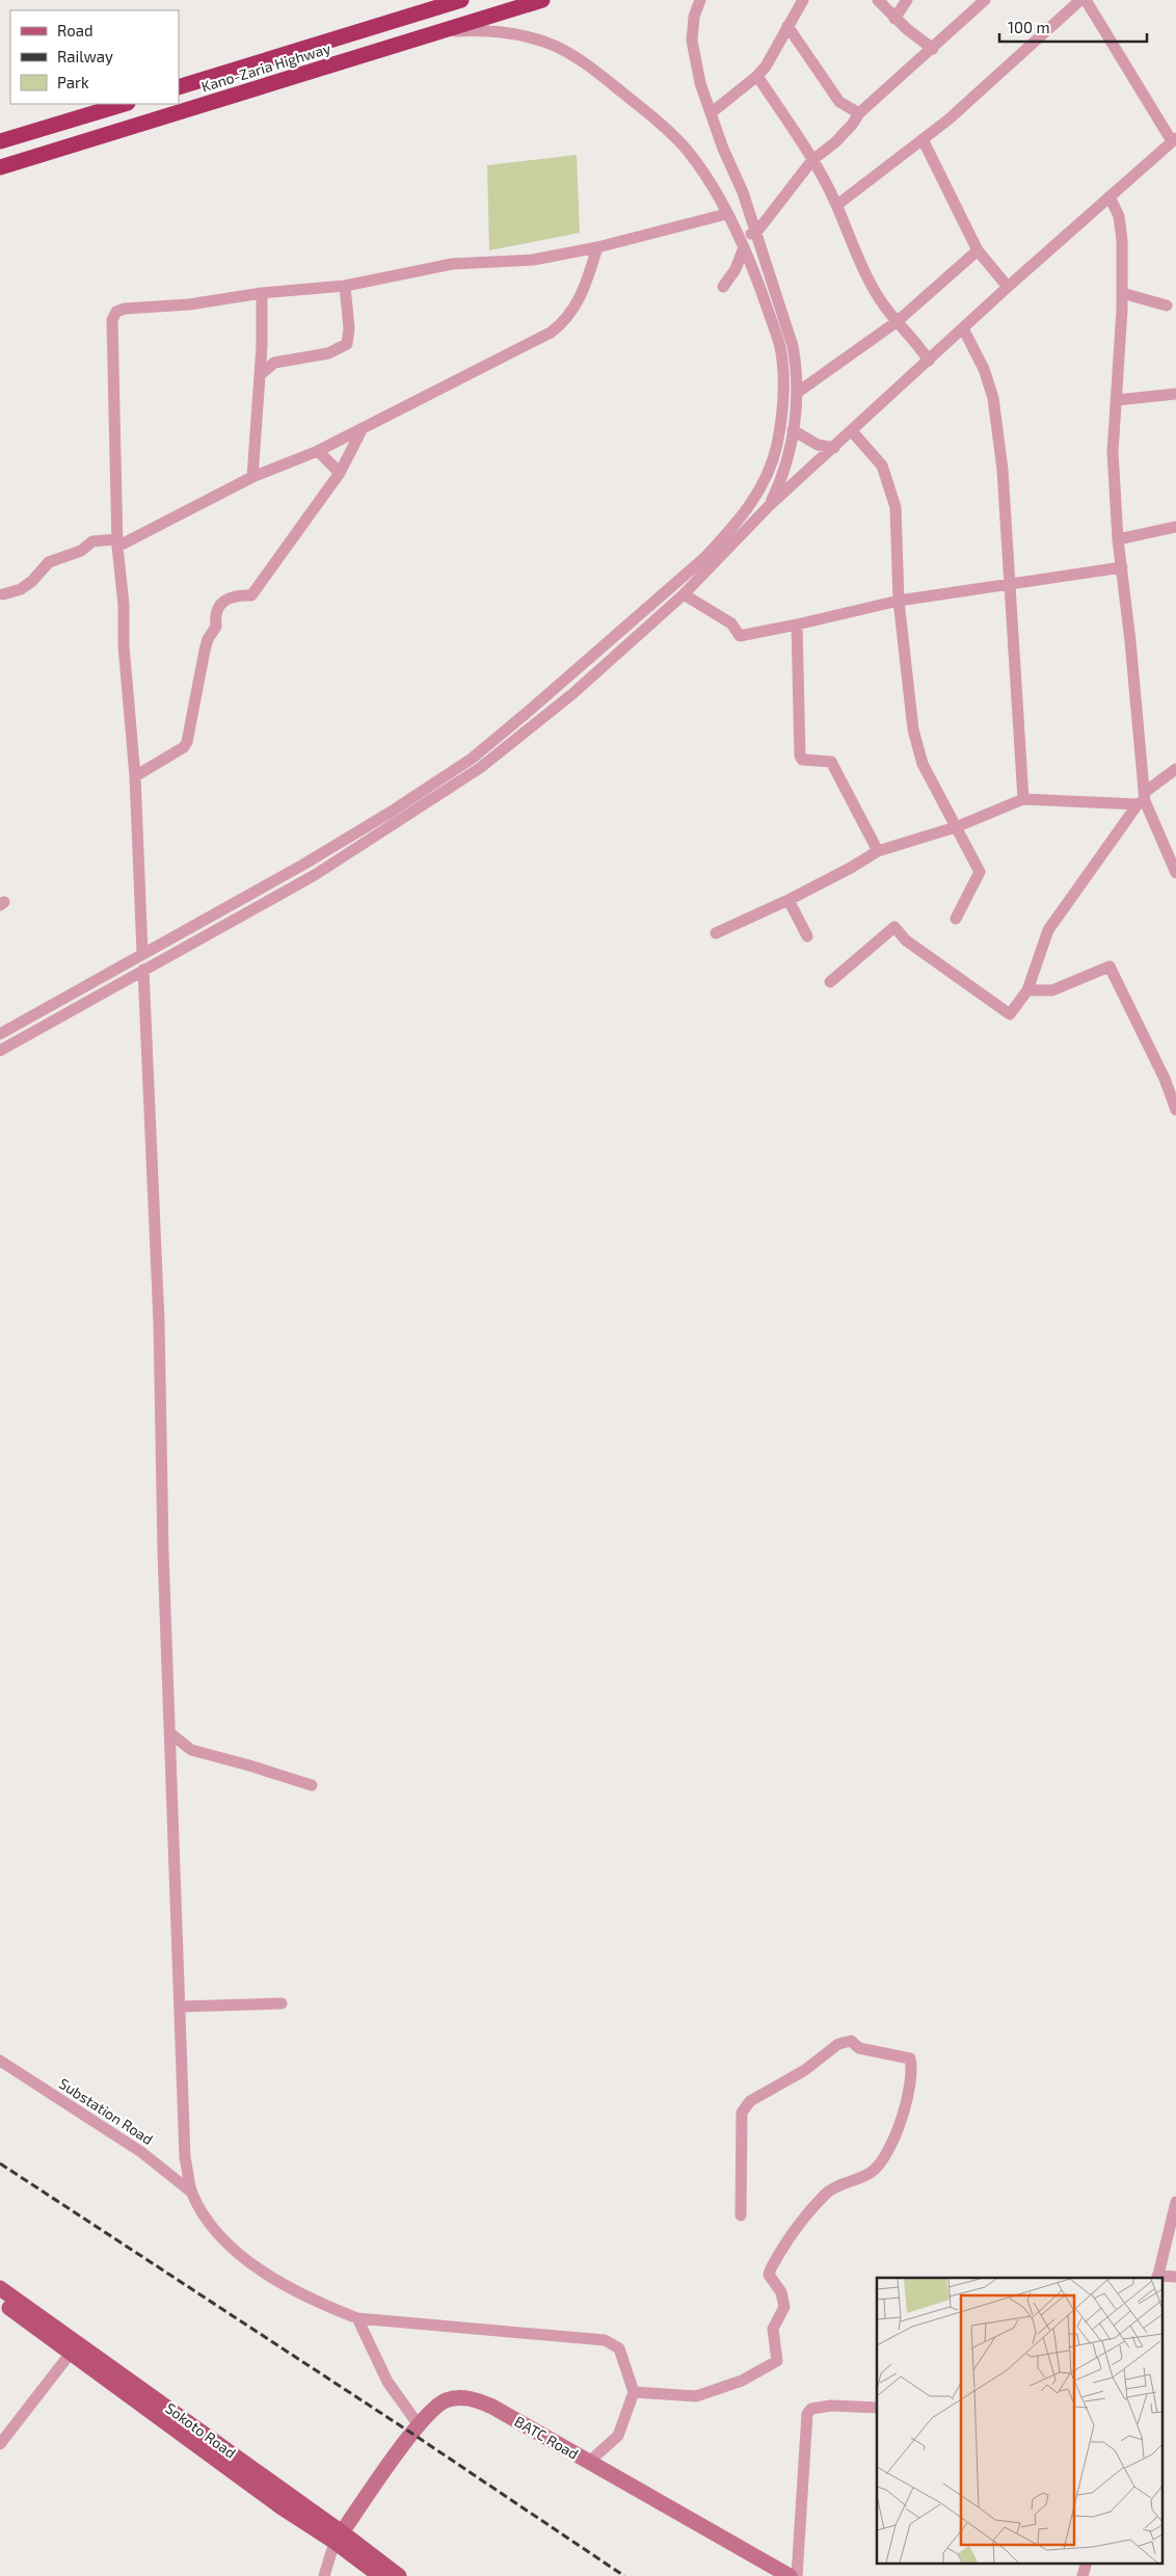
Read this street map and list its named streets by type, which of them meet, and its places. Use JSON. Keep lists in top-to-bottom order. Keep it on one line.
{"streets":{"highway":["Kano-Zaria Highway"],"main road":["Sokoto Road"],"street":["Substation Road","BATC Road"]},"crossings":[["Sokoto Road","BATC Road"]],"legend":["Road","Railway","Park"],"scale_bar":"100 m"}
